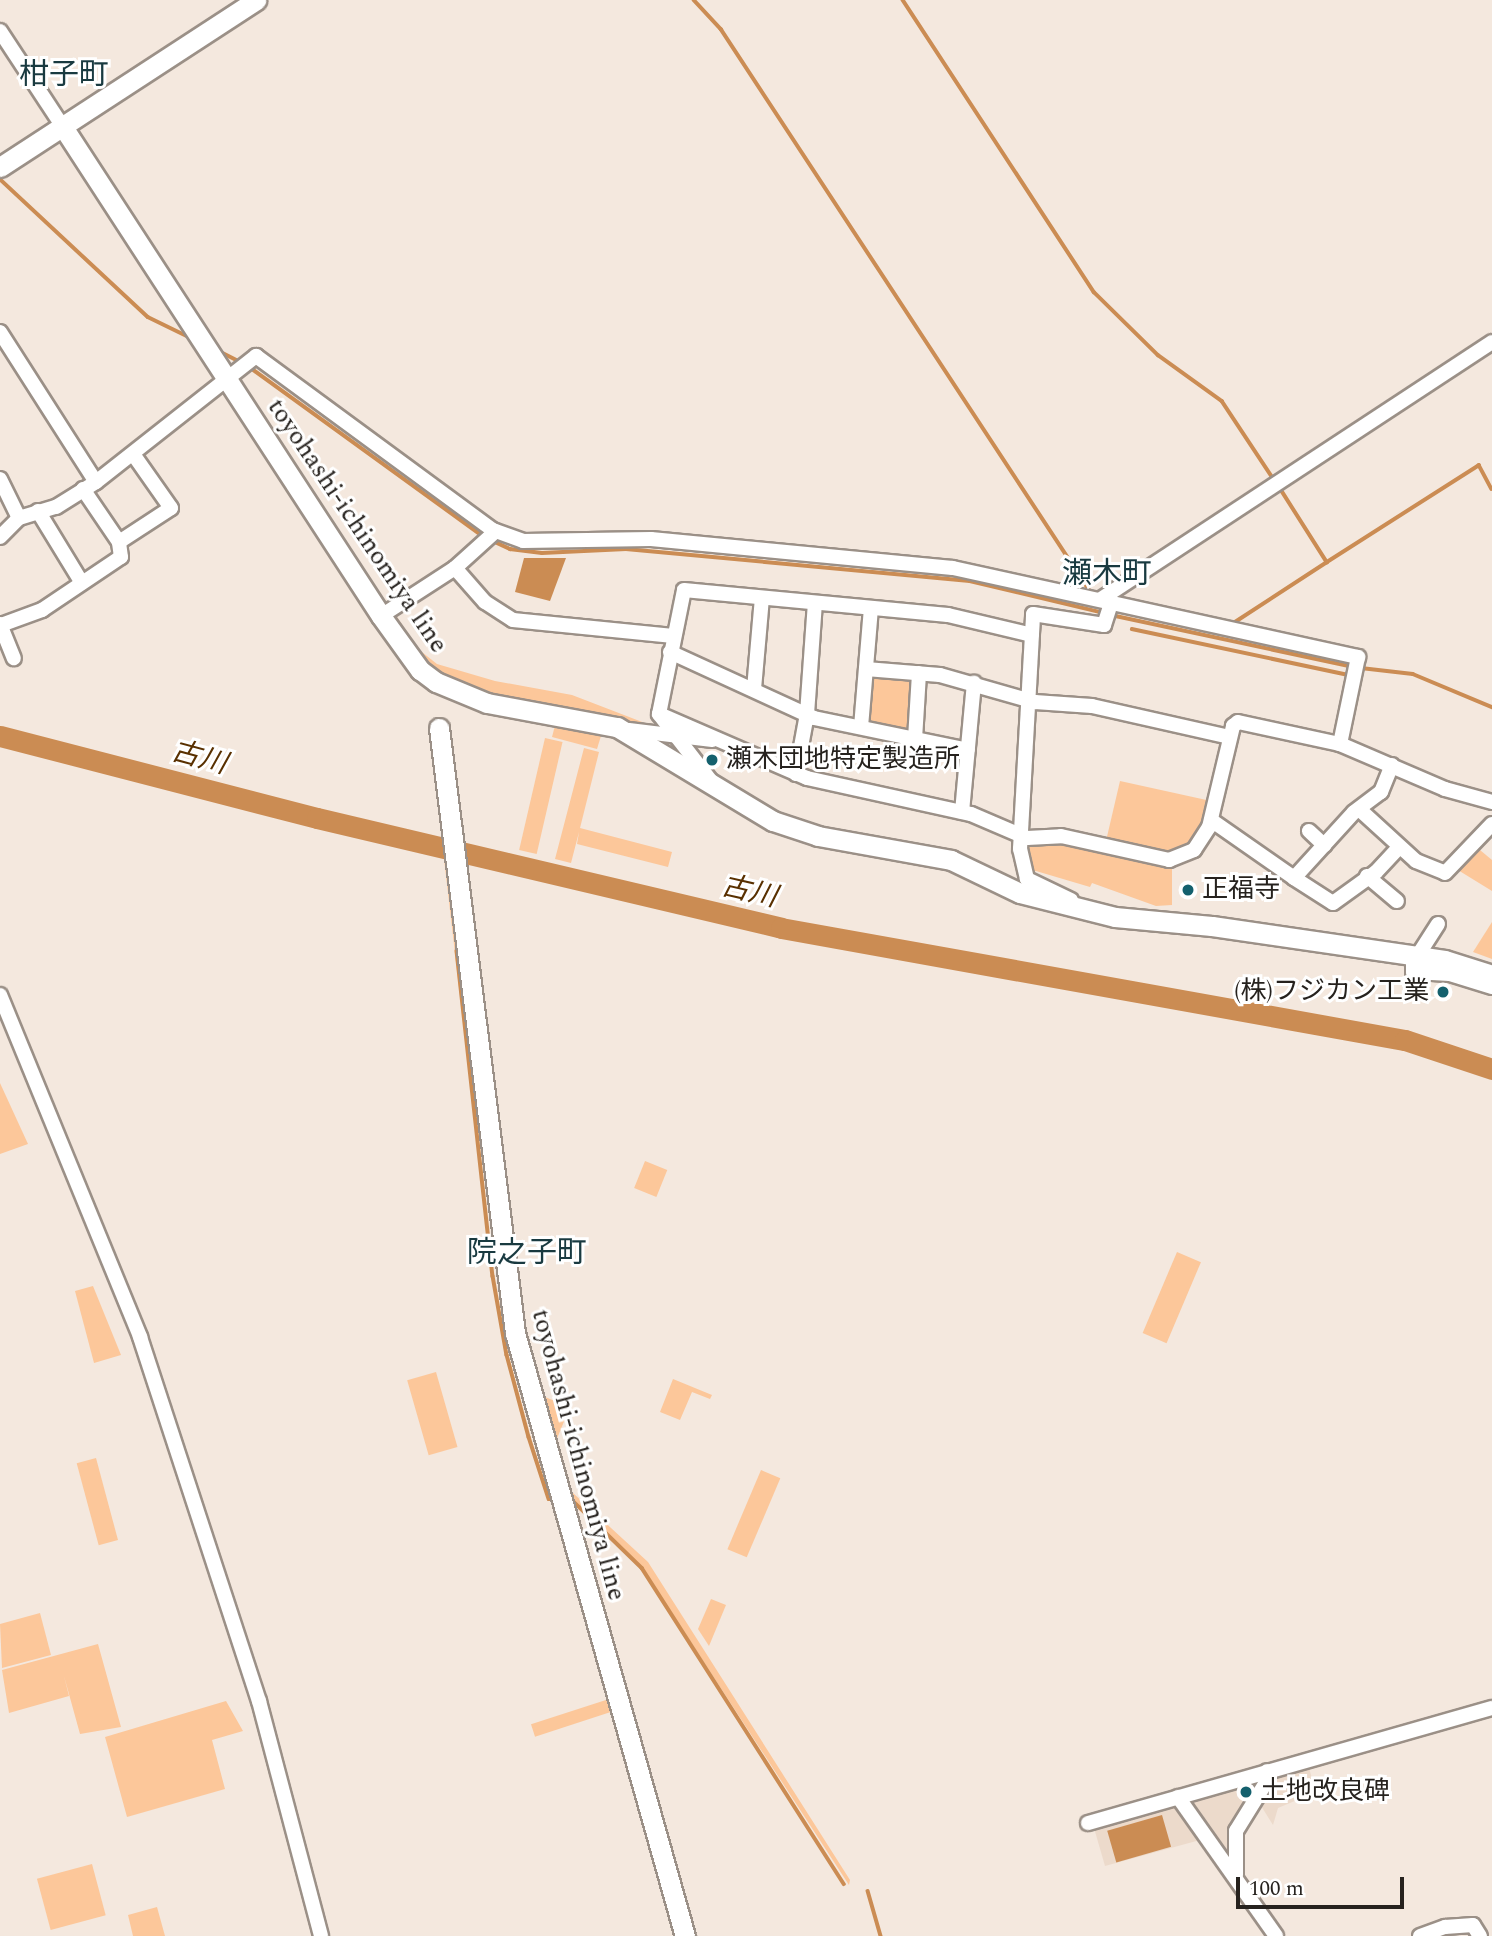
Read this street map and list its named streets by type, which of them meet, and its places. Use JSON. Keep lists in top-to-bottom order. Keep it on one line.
{"streets":{"main road":["toyohashi-ichinomiya line"]},"districts":["柑子町","瀬木町","院之子町"],"water":["古川"],"places":["瀬木団地特定製造所","正福寺","(株)フジカン工業","土地改良碑"],"scale_bar":"100 m"}
